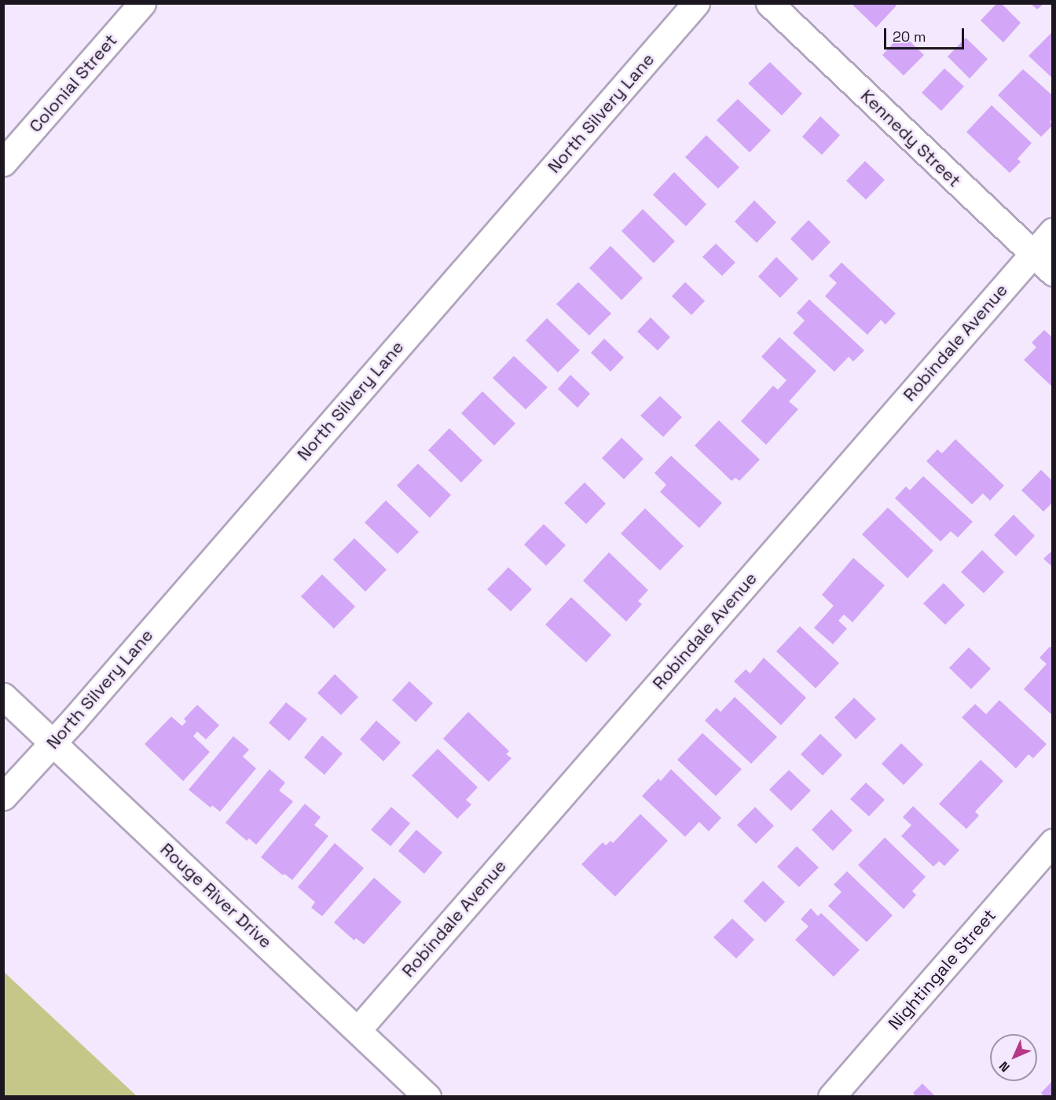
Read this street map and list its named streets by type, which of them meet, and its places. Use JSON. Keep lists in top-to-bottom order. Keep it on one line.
{"streets":{"street":["Colonial Street","North Silvery Lane","Kennedy Street","Robindale Avenue","Rouge River Drive","Nightingale Street"]},"crossings":[["North Silvery Lane","Rouge River Drive"],["Kennedy Street","Robindale Avenue"],["Robindale Avenue","Rouge River Drive"]],"scale_bar":"20 m","north":"bottom left"}
